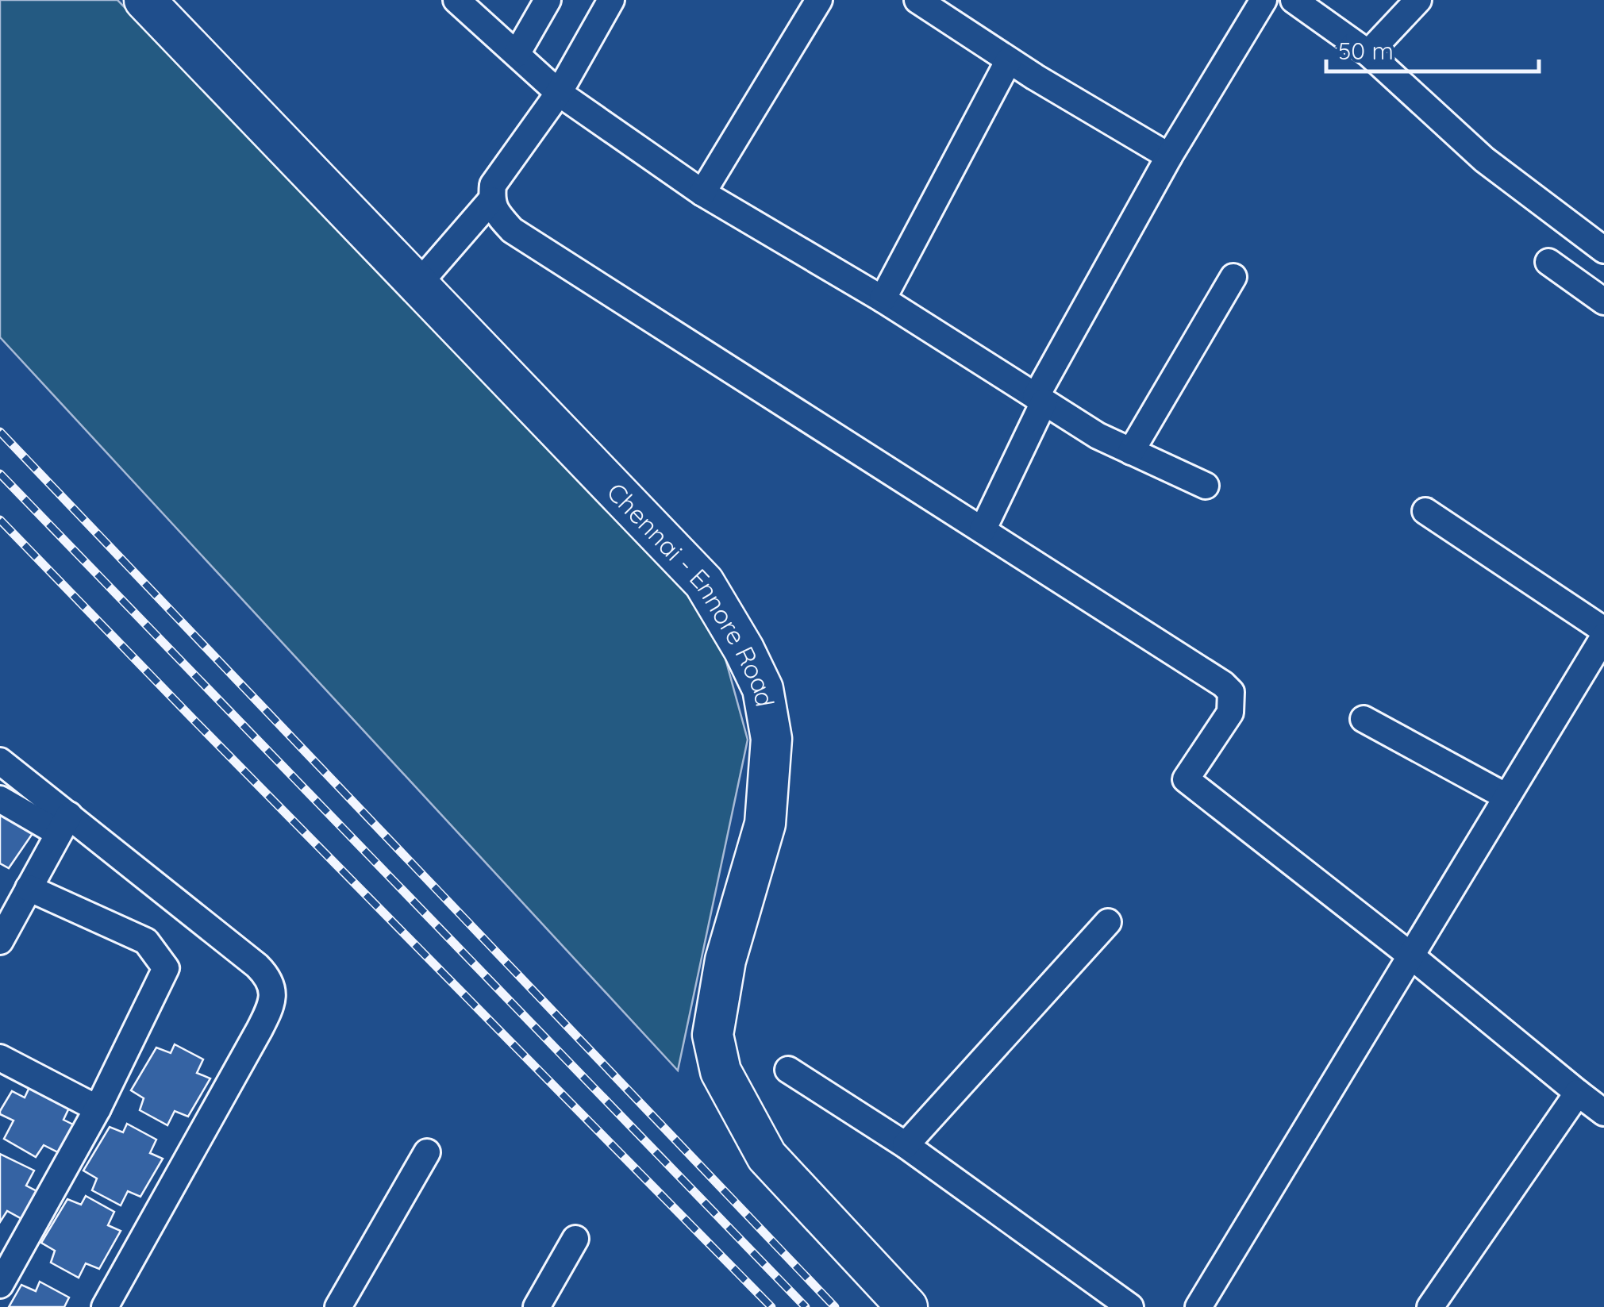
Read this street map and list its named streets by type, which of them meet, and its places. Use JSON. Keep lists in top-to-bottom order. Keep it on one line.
{"streets":{"main road":["Chennai - Ennore Road"]},"scale_bar":"50 m"}
